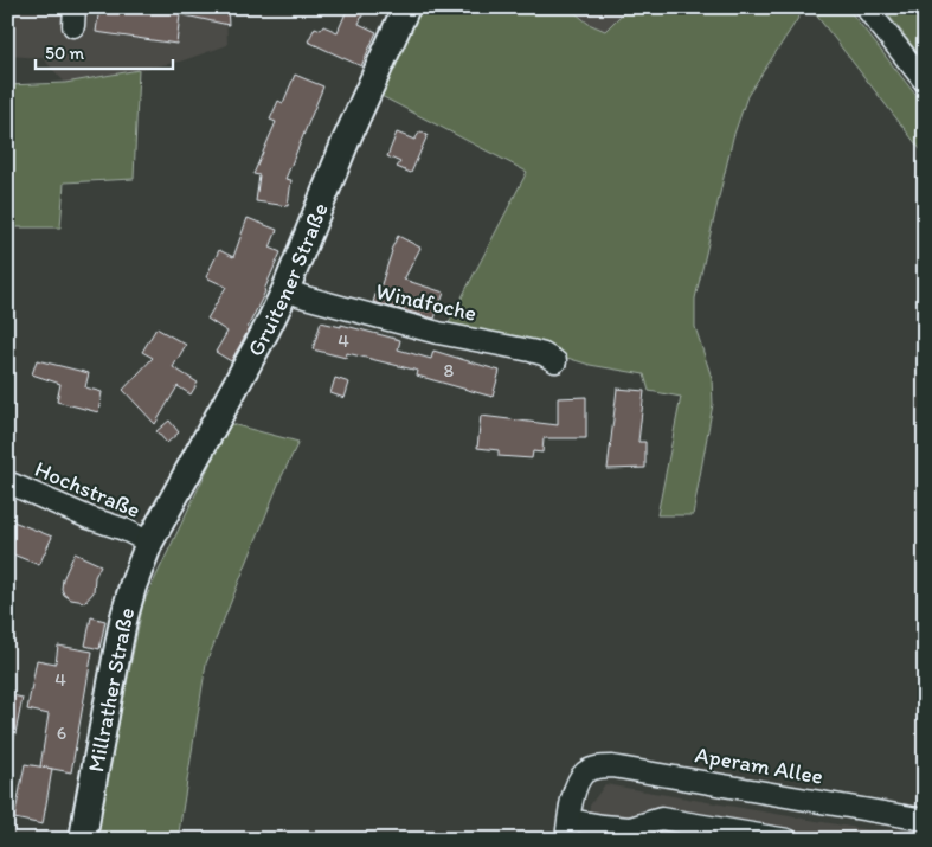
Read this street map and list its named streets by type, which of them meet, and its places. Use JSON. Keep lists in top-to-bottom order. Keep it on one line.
{"streets":{"main road":["Gruitener Straße","Millrather Straße"],"street":["Windfoche","Hochstraße","Aperam Allee"]},"crossings":[["Gruitener Straße","Windfoche"],["Gruitener Straße","Hochstraße"],["Gruitener Straße","Millrather Straße"],["Hochstraße","Millrather Straße"]],"house_numbers":["4","8","4","6"],"scale_bar":"50 m"}
